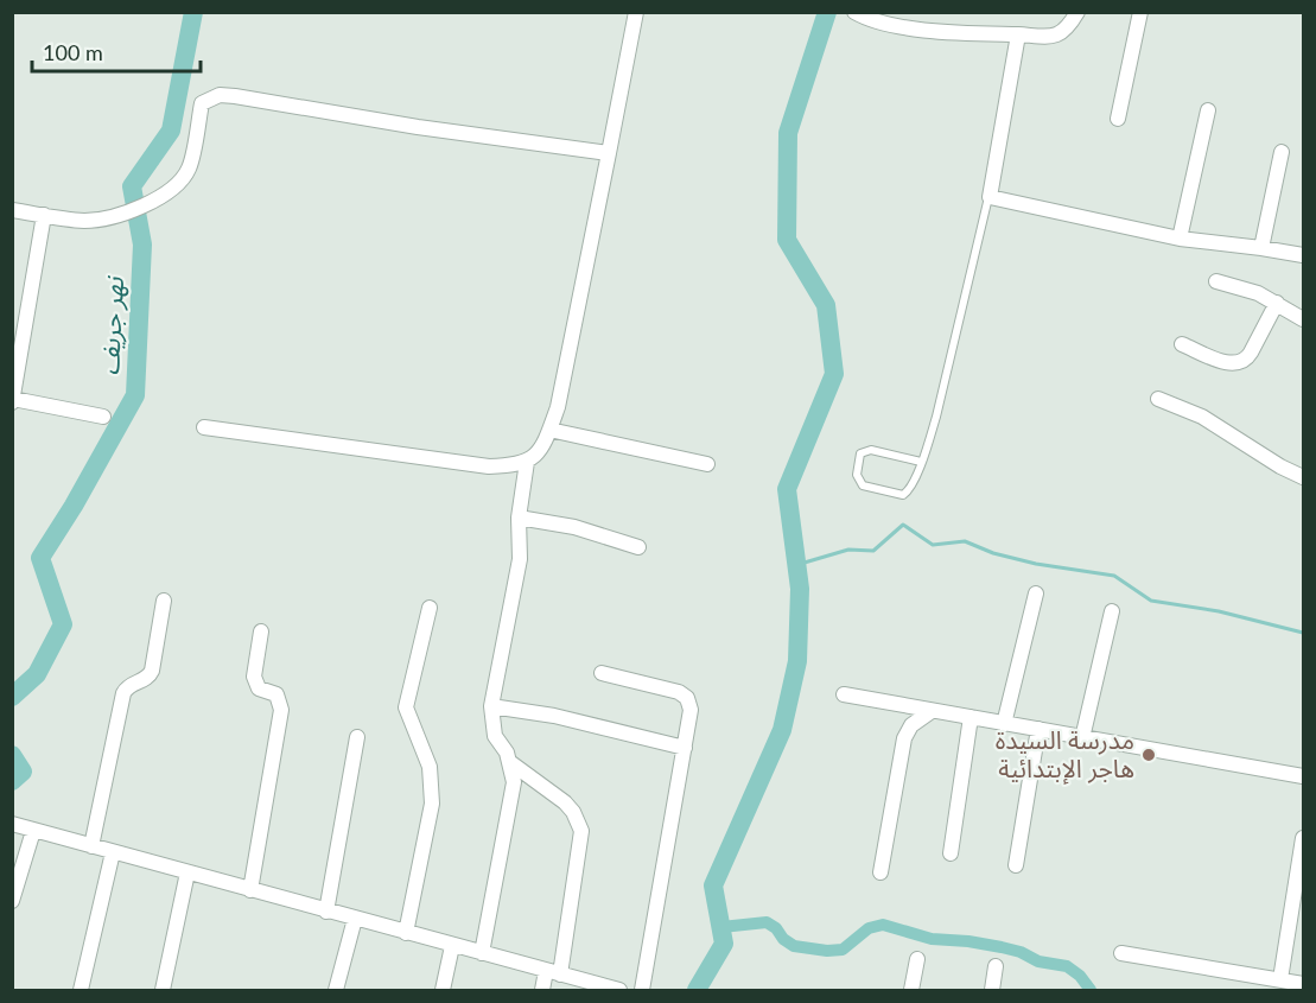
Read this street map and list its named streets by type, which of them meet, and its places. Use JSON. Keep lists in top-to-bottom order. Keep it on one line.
{"water":["نهر جريف"],"places":["مدرسة السيدة هاجر الإبتدائية"],"scale_bar":"100 m"}
